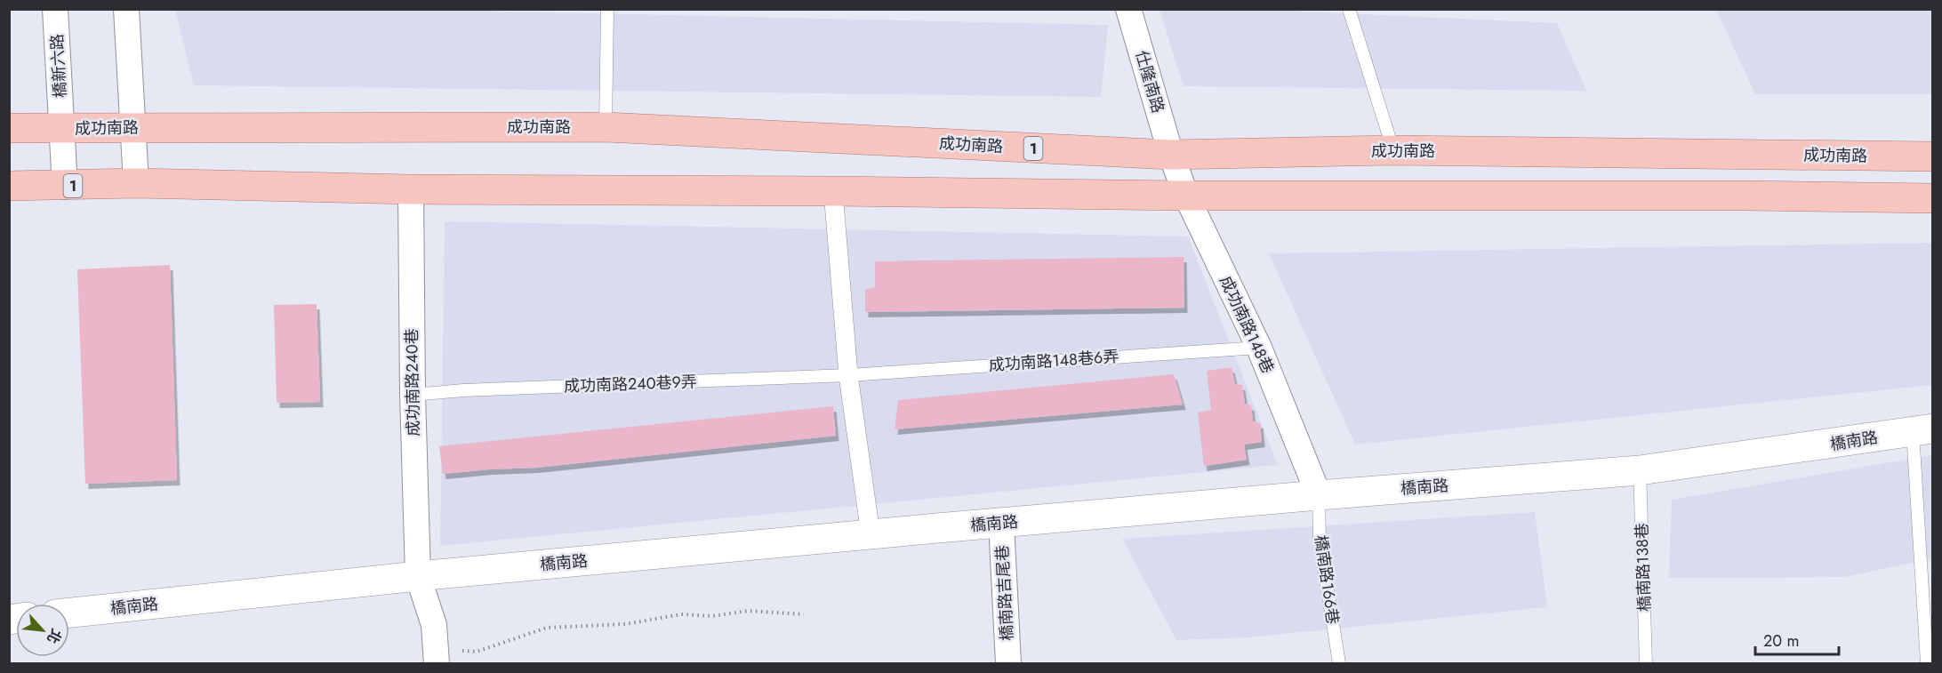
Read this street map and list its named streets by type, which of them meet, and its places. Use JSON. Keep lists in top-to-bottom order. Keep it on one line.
{"streets":{"main road":["成功南路","1"],"street":["橋新六路","仕隆南路","成功南路148巷","成功南路240巷","橋南路","橋南路吉尾巷"],"lane":["成功南路148巷6弄","成功南路240巷9弄","橋南路138巷","橋南路166巷"]},"crossings":[["橋新六路","成功南路"],["橋新六路","1"],["仕隆南路","成功南路"],["仕隆南路","成功南路148巷"],["成功南路","成功南路148巷"],["1","成功南路148巷"],["1","成功南路240巷"],["成功南路148巷","成功南路148巷6弄"],["成功南路148巷","橋南路"],["成功南路148巷","橋南路166巷"],["成功南路148巷6弄","成功南路240巷9弄"],["成功南路240巷","成功南路240巷9弄"],["成功南路240巷","橋南路"],["橋南路","橋南路138巷"],["橋南路","橋南路166巷"],["橋南路","橋南路吉尾巷"]],"scale_bar":"20 m","north":"bottom right"}
